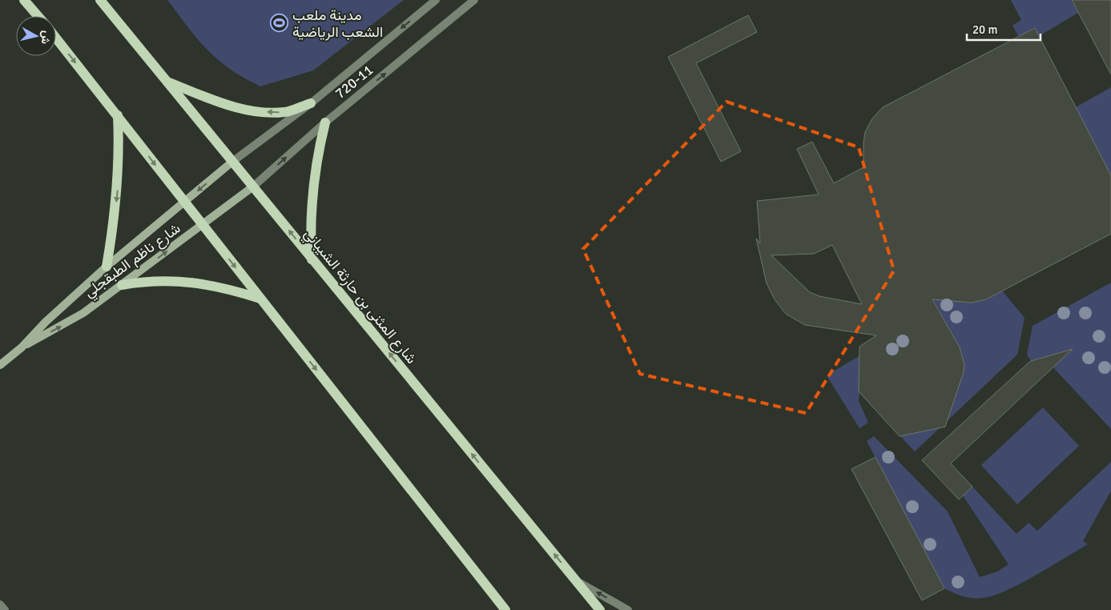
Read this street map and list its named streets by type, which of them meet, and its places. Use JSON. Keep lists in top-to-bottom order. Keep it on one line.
{"streets":{"main road":["شارع ناظم الطبقجلي","شارع المثنى بن حارثة الشيباني"],"street":["720-11"]},"crossings":[["720-11","شارع ناظم الطبقجلي"],["720-11","شارع المثنى بن حارثة الشيباني"],["شارع ناظم الطبقجلي","شارع المثنى بن حارثة الشيباني"]],"places":{"sports":["مدينة ملعب الشعب الرياضية"]},"scale_bar":"20 m","north":"right"}
